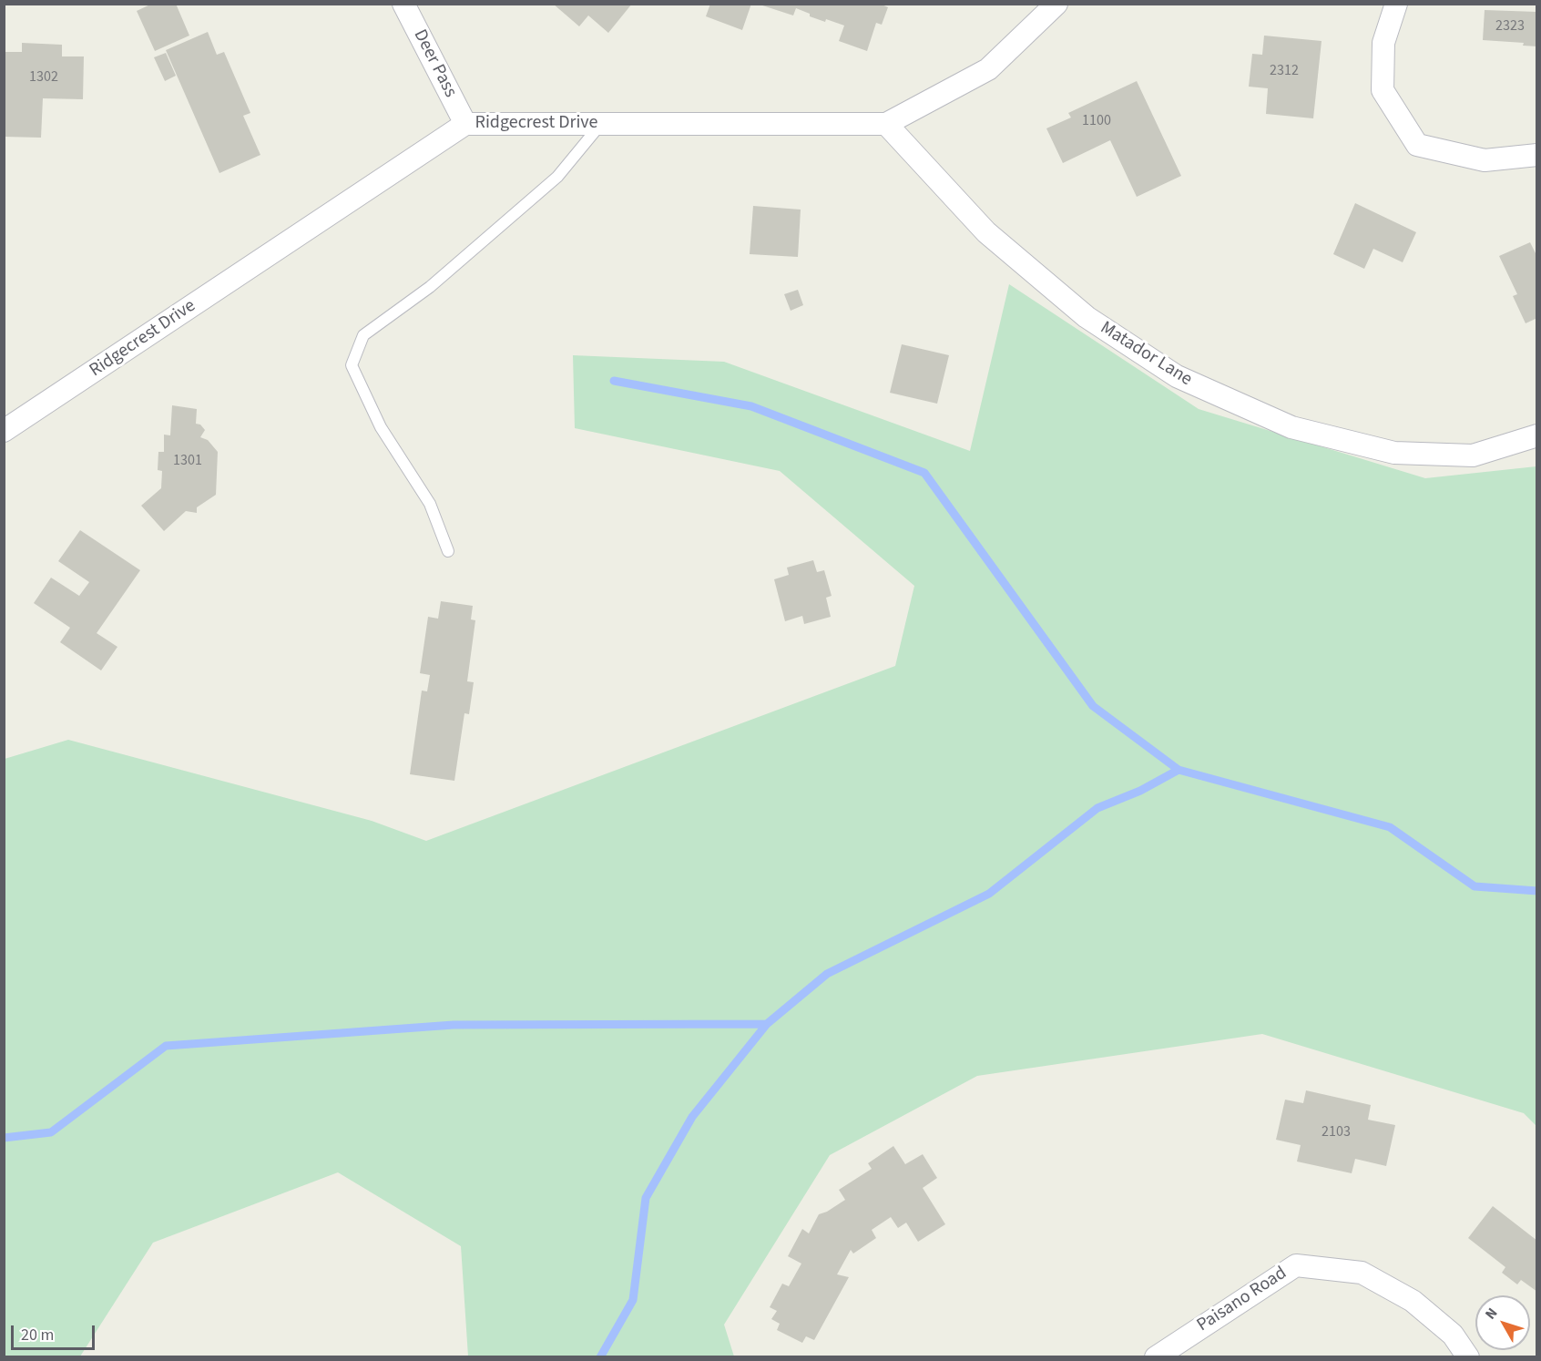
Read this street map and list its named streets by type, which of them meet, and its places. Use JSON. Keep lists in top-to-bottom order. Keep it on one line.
{"streets":{"street":["Deer Pass","Ridgecrest Drive","Matador Lane","Paisano Road"]},"crossings":[["Deer Pass","Ridgecrest Drive"],["Ridgecrest Drive","Matador Lane"]],"house_numbers":["2323","2312","1302","1100","1301","2103"],"scale_bar":"20 m","north":"top left"}
